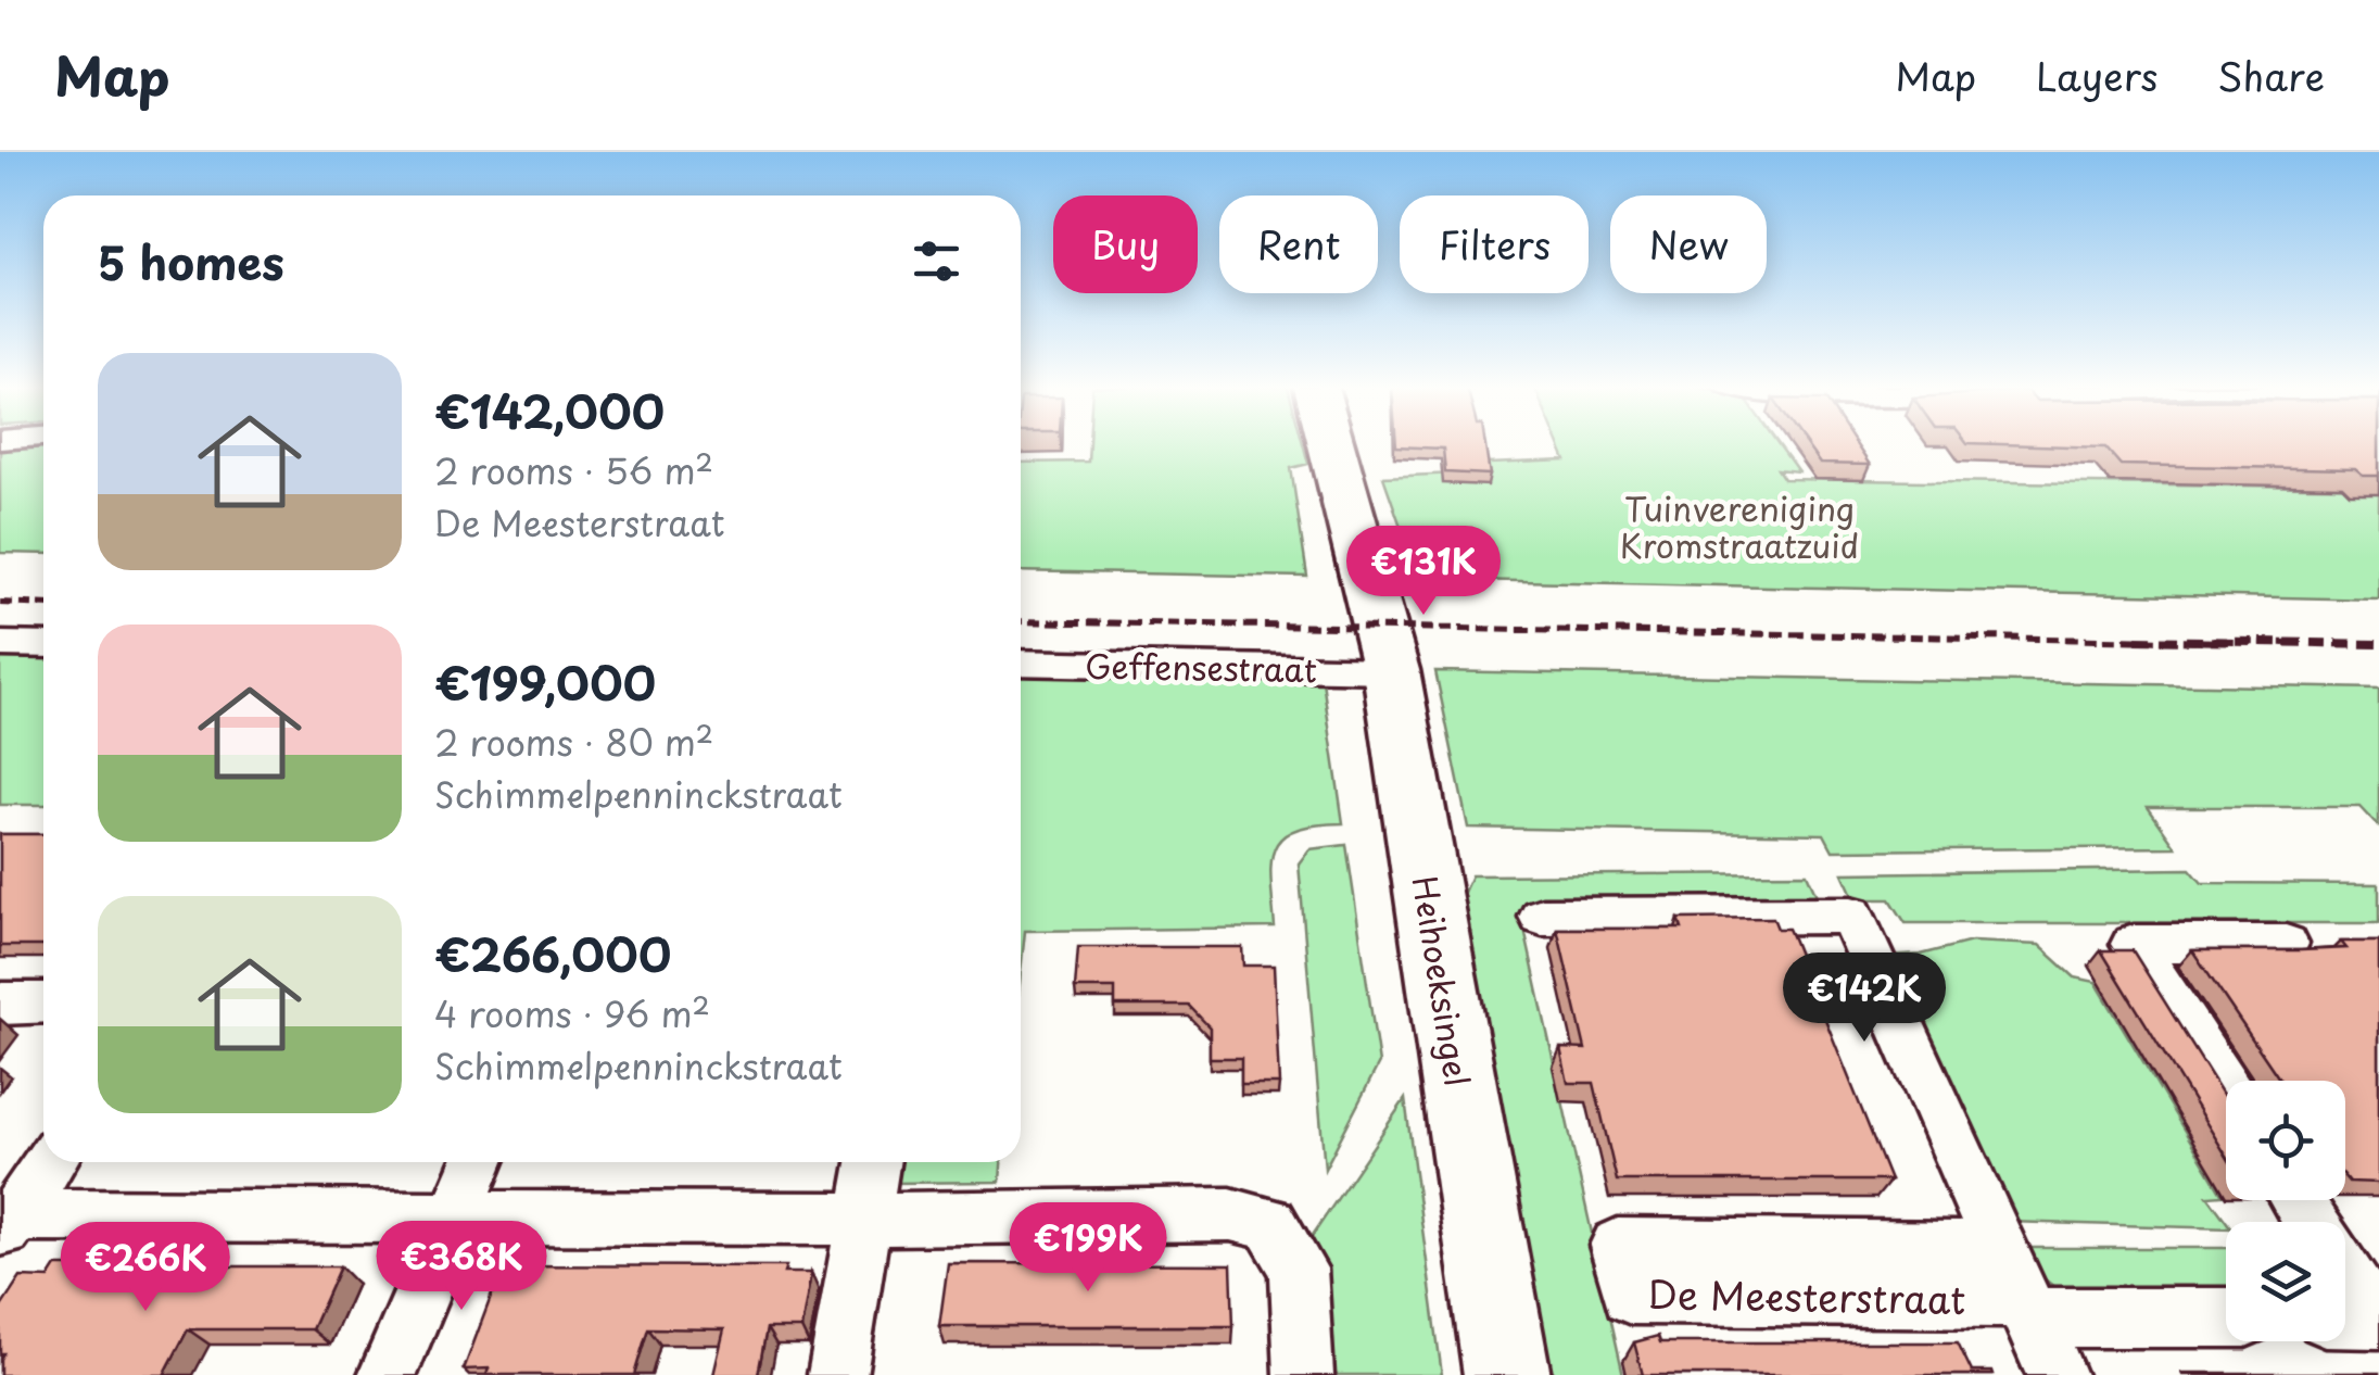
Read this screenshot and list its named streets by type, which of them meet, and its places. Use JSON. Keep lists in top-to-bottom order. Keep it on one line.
{"streets":{"street":["Geffensestraat","Heihoeksingel","De Meesterstraat"]},"crossings":[["Geffensestraat","Heihoeksingel"]],"parks":["Tuinvereniging Kromstraatzuid"],"page":{"header":"Map","nav":["Map","Layers","Share"],"chip":["Buy","Rent","Filters","New"],"heading":"5 homes","list":[{"name":"€142,000","note":"2 rooms · 56 m² · De Meesterstraat"},{"name":"€199,000","note":"2 rooms · 80 m² · Schimmelpenninckstraat"},{"name":"€266,000","note":"4 rooms · 96 m² · Schimmelpenninckstraat"}],"price":["€131K","€142K","€199K","€368K","€266K"]}}
